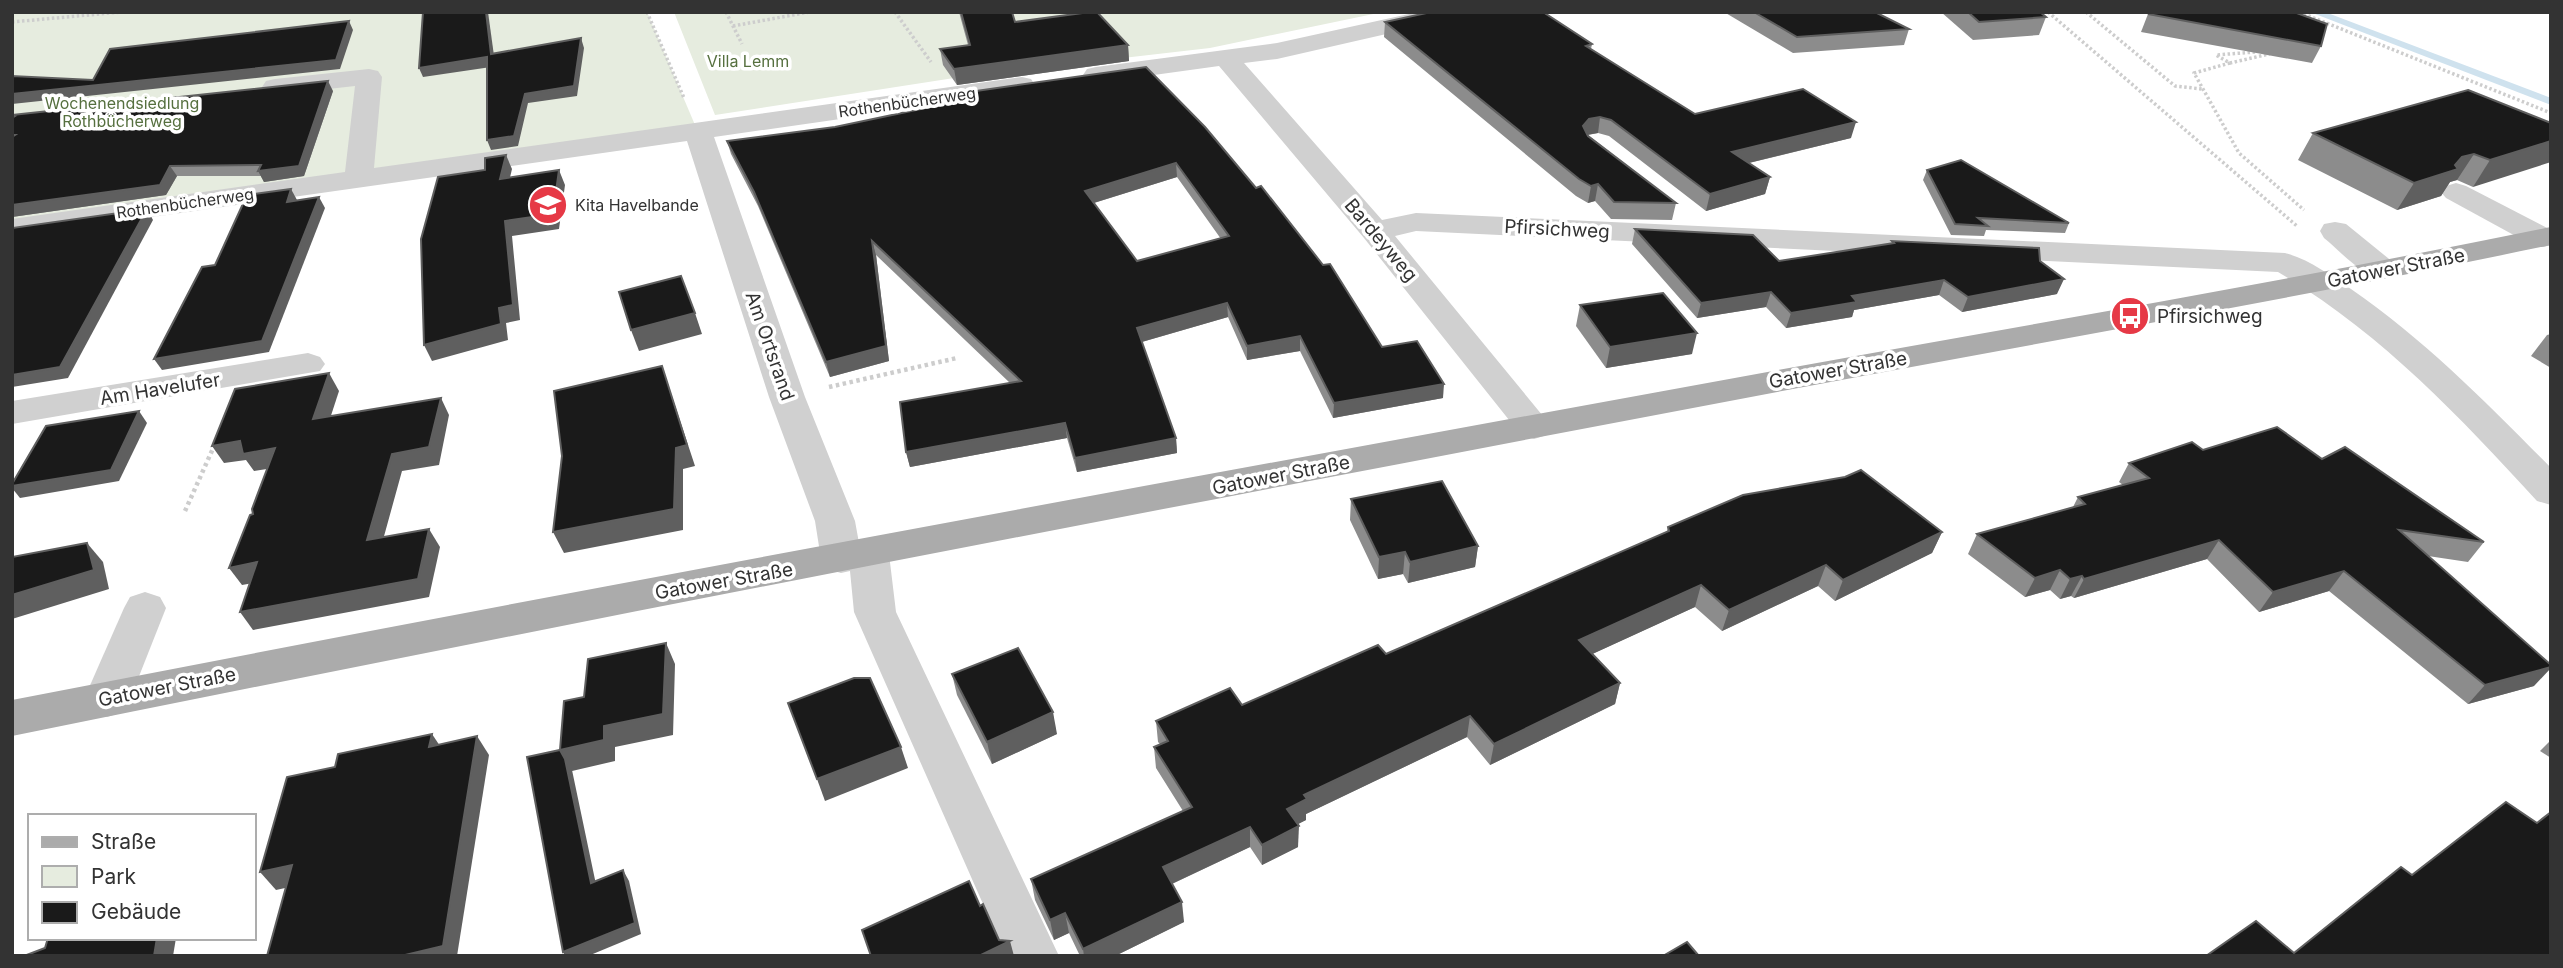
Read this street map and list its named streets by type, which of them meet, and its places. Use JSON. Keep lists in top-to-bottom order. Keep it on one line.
{"streets":{"main road":["Gatower Straße"],"street":["Rothenbücherweg","Pfirsichweg","Bardeyweg","Am Ortsrand","Am Havelufer"]},"crossings":[["Rothenbücherweg","Bardeyweg"],["Rothenbücherweg","Am Ortsrand"],["Pfirsichweg","Bardeyweg"],["Pfirsichweg","Gatower Straße"],["Bardeyweg","Gatower Straße"],["Gatower Straße","Am Ortsrand"]],"parks":["Villa Lemm","Wochenendsiedlung Rothbücherweg"],"places":{"school or university":["Kita Havelbande"],"bus stop":["Pfirsichweg"]},"legend":["Straße","Park","Gebäude"]}
